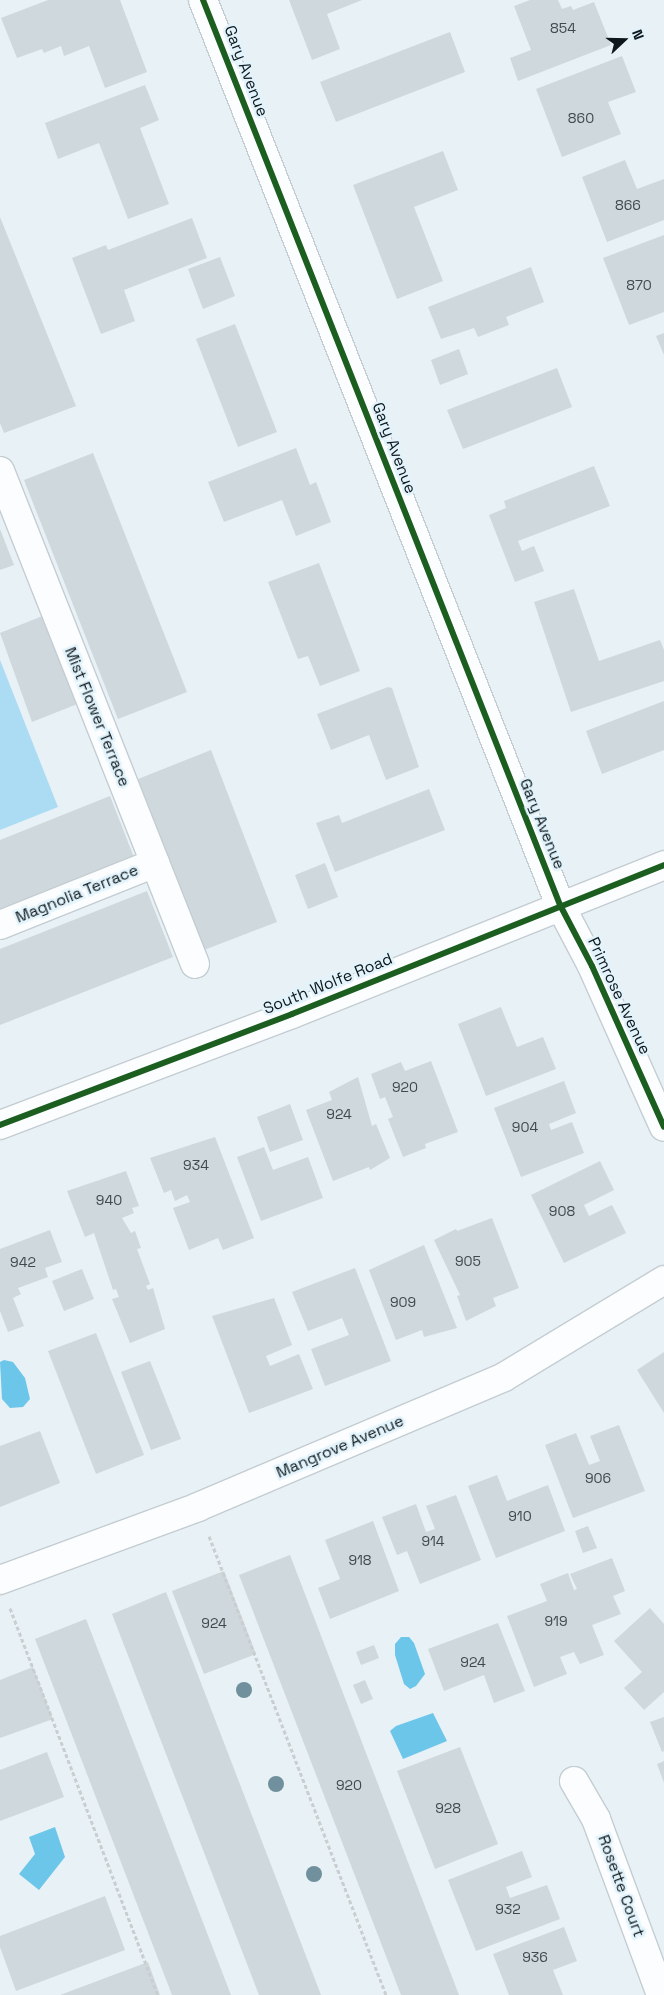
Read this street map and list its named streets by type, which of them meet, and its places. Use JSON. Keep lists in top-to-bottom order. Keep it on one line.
{"streets":{"street":["Gary Avenue","Mist Flower Terrace","Magnolia Terrace","South Wolfe Road","Primrose Avenue","Mangrove Avenue","Rosette Court"]},"crossings":[["Gary Avenue","South Wolfe Road"],["Gary Avenue","Primrose Avenue"],["Mist Flower Terrace","Magnolia Terrace"],["South Wolfe Road","Primrose Avenue"]],"house_numbers":["854","860","866","870","920","924","904","934","940","908","905","942","909","906","910","914","918","919","924","924","920","928","932","936"],"north":"right"}
